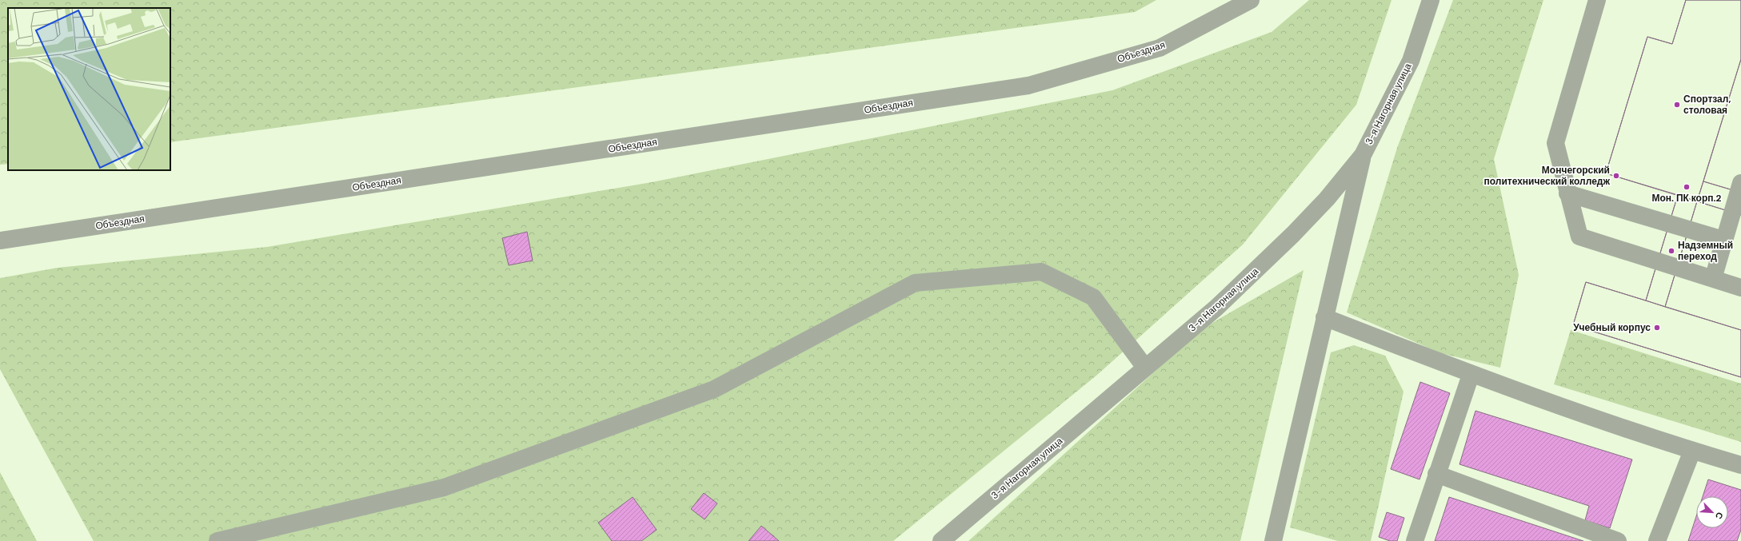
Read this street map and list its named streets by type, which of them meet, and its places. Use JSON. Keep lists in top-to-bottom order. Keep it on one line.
{"streets":{"street":["Объездная","3-я Нагорная улица"]},"places":["Спортзал, столовая","Мончегорский политехнический колледж","Мон. ПК корп.2","Надземный переход","Учебный корпус"],"north":"bottom right"}
